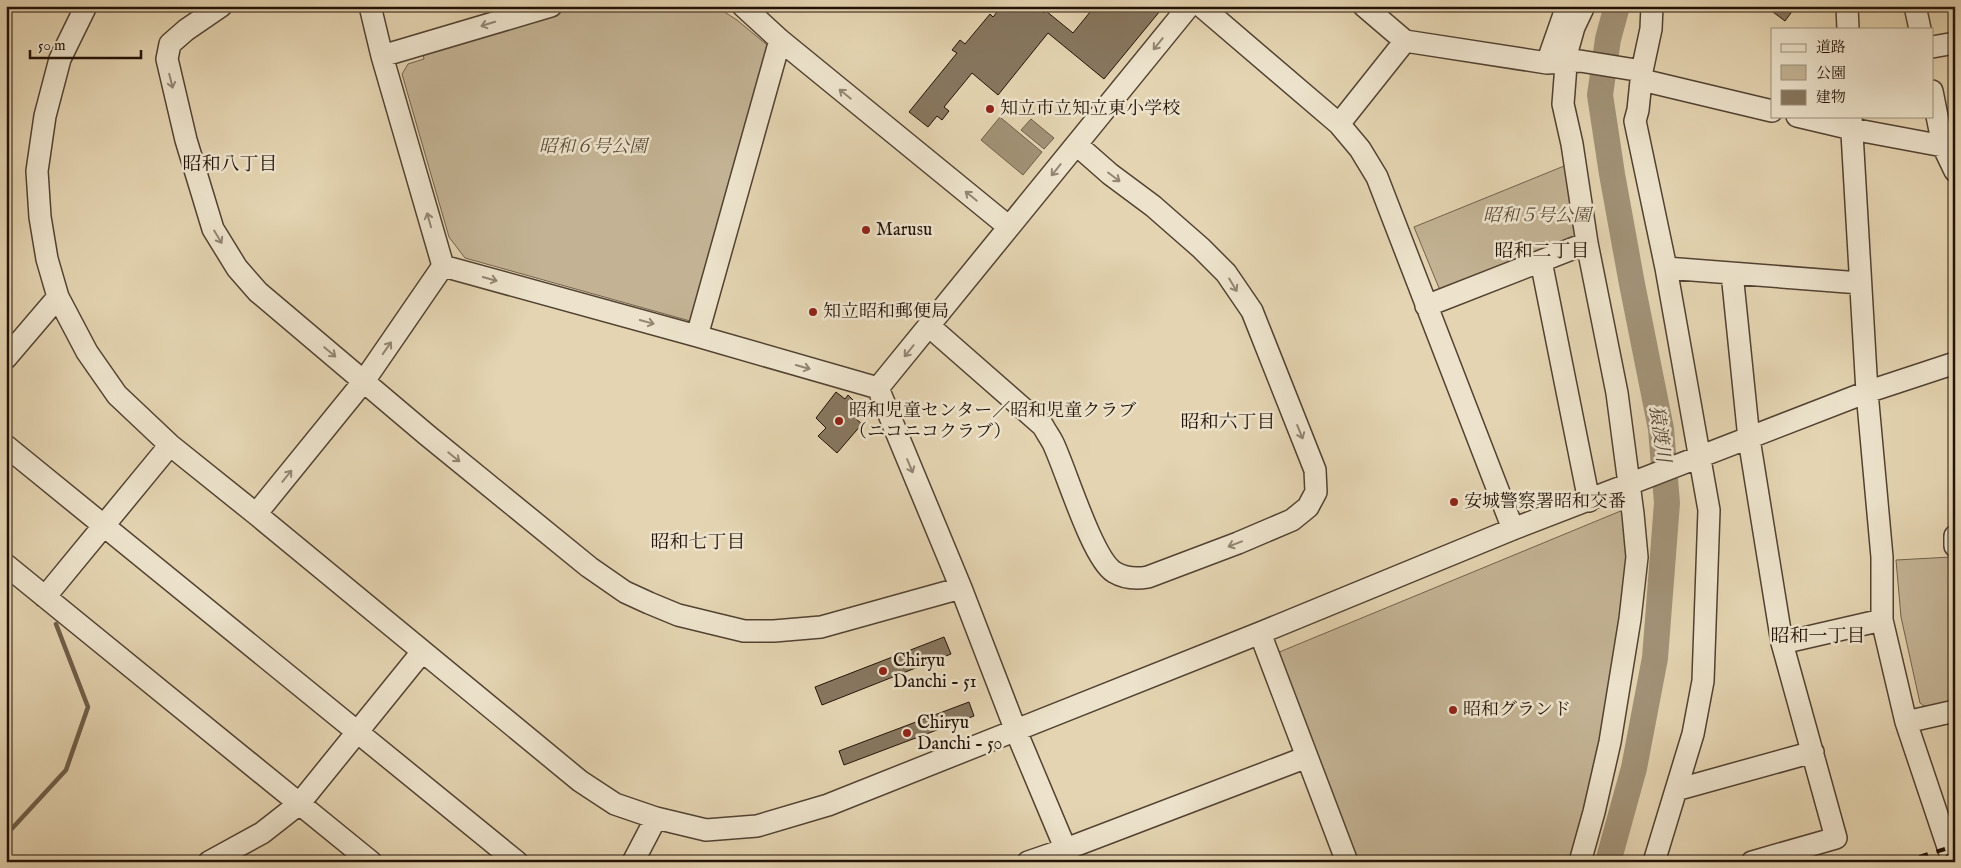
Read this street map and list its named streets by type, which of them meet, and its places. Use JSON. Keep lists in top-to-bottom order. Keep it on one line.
{"districts":["昭和八丁目","昭和二丁目","昭和六丁目","昭和七丁目","昭和一丁目"],"water":["猿渡川"],"parks":["昭和６号公園","昭和５号公園"],"places":["知立市立知立東小学校","Marusu","知立昭和郵便局","昭和児童センター／昭和児童クラブ （ニコニコクラブ）","安城警察署昭和交番","Chiryu Danchi - 51","昭和グランド","Chiryu Danchi - 50"],"legend":["道路","公園","建物"],"scale_bar":"50 m"}
